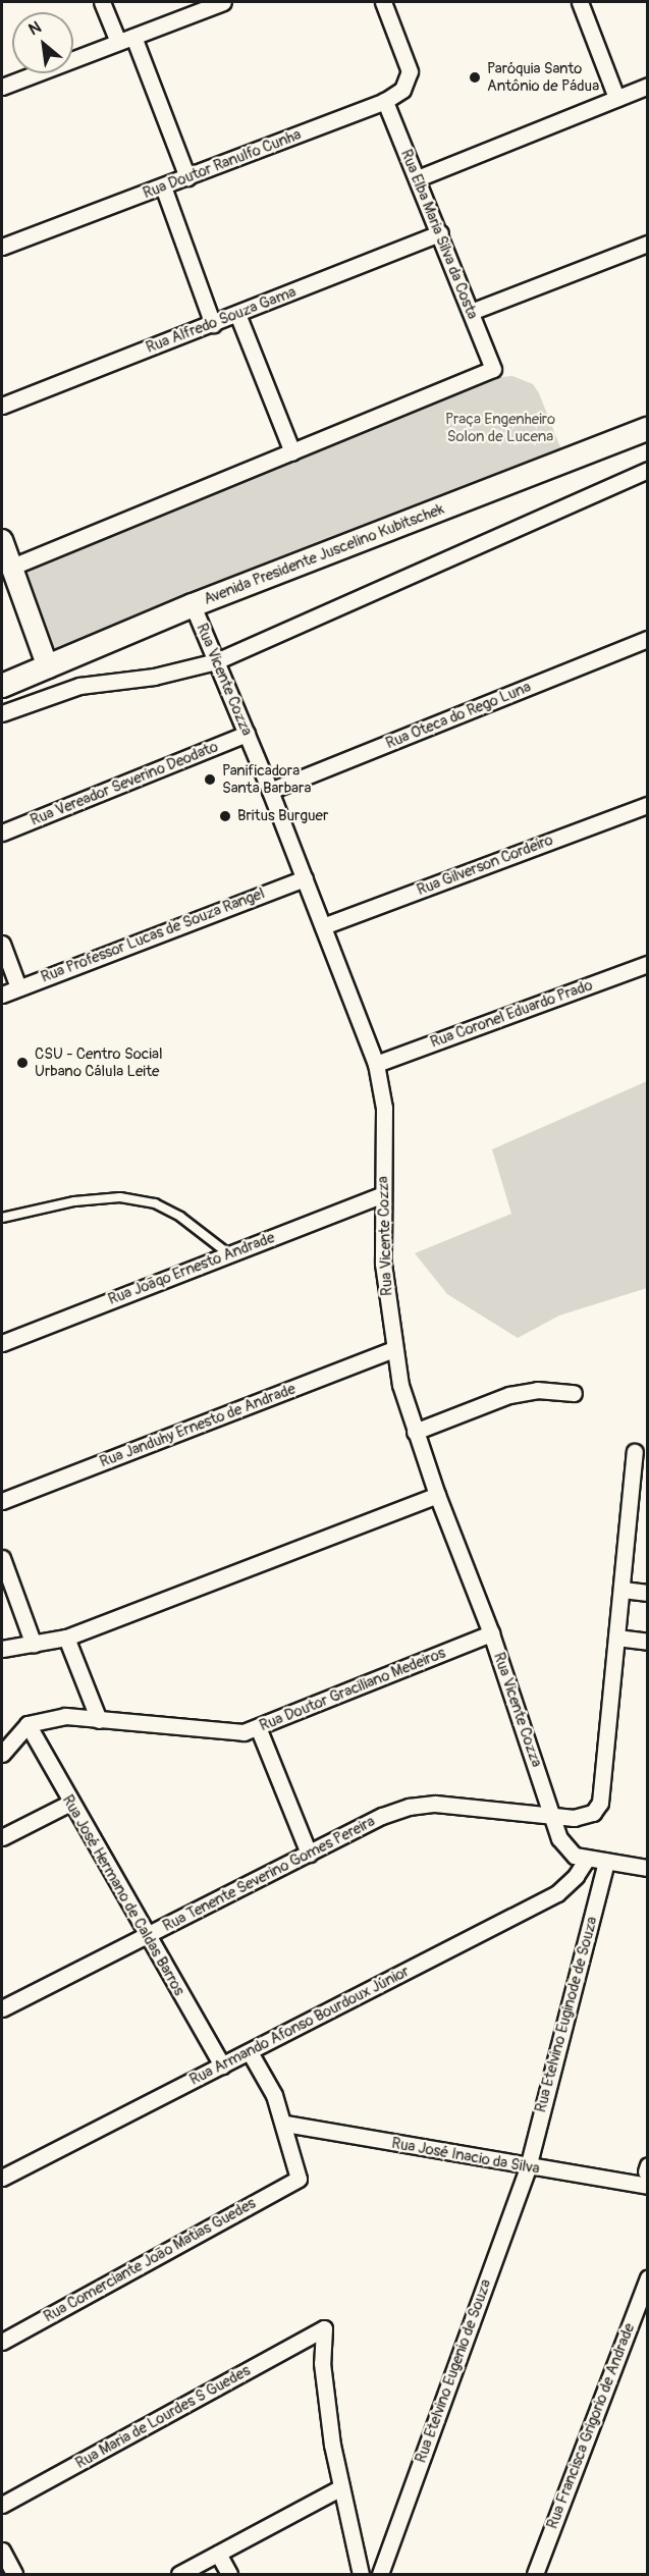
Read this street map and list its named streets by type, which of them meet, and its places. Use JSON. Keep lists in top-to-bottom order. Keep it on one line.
{"streets":{"main road":["Avenida Presidente Juscelino Kubitschek"],"street":["Rua Doutor Ranulfo Cunha","Rua Elba Maria Silva da Costa","Rua Alfredo Souza Gama","Rua Vicente Cozza","Rua Oteca do Rego Luna","Rua Vereador Severino Deodato","Rua Gilverson Cordeiro","Rua Professor Lucas de Souza Rangel","Rua Coronel Eduardo Prado","Rua Joãqo Ernesto Andrade","Rua Janduhy Ernesto de Andrade","Rua Doutor Graciliano Medeiros","Rua Tenente Severino Gomes Pereira","Rua José Hermano de Caldas Barros","Rua Etelvino Euginode de Souza","Rua Armando Afonso Bourdoux Júnior","Rua José Inacio da Silva","Rua Comerciante João Matias Guedes","Rua Etelvino Eugenio de Souza","Rua Maria de Lourdes S Guedes","Rua Francisca Grigorio de Andrade"]},"crossings":[["Rua Doutor Ranulfo Cunha","Rua Elba Maria Silva da Costa"],["Rua Elba Maria Silva da Costa","Rua Alfredo Souza Gama"],["Avenida Presidente Juscelino Kubitschek","Rua Vicente Cozza"],["Rua Vicente Cozza","Rua Oteca do Rego Luna"],["Rua Vicente Cozza","Rua Vereador Severino Deodato"],["Rua Vicente Cozza","Rua Gilverson Cordeiro"],["Rua Vicente Cozza","Rua Professor Lucas de Souza Rangel"],["Rua Vicente Cozza","Rua Coronel Eduardo Prado"],["Rua Vicente Cozza","Rua Joãqo Ernesto Andrade"],["Rua Vicente Cozza","Rua Janduhy Ernesto de Andrade"],["Rua Vicente Cozza","Rua Doutor Graciliano Medeiros"],["Rua Vicente Cozza","Rua Tenente Severino Gomes Pereira"],["Rua Vicente Cozza","Rua Armando Afonso Bourdoux Júnior"],["Rua Doutor Graciliano Medeiros","Rua José Hermano de Caldas Barros"],["Rua Tenente Severino Gomes Pereira","Rua José Hermano de Caldas Barros"],["Rua José Hermano de Caldas Barros","Rua Armando Afonso Bourdoux Júnior"],["Rua Etelvino Euginode de Souza","Rua José Inacio da Silva"],["Rua Etelvino Euginode de Souza","Rua Etelvino Eugenio de Souza"],["Rua José Inacio da Silva","Rua Comerciante João Matias Guedes"],["Rua José Inacio da Silva","Rua Etelvino Eugenio de Souza"]],"parks":["Praça Engenheiro Solon de Lucena"],"places":["Paróquia Santo Antônio de Pádua","Panificadora Santa Barbara","Britus Burguer","CSU - Centro Social Urbano Cálula Leite"],"north":"top left"}
